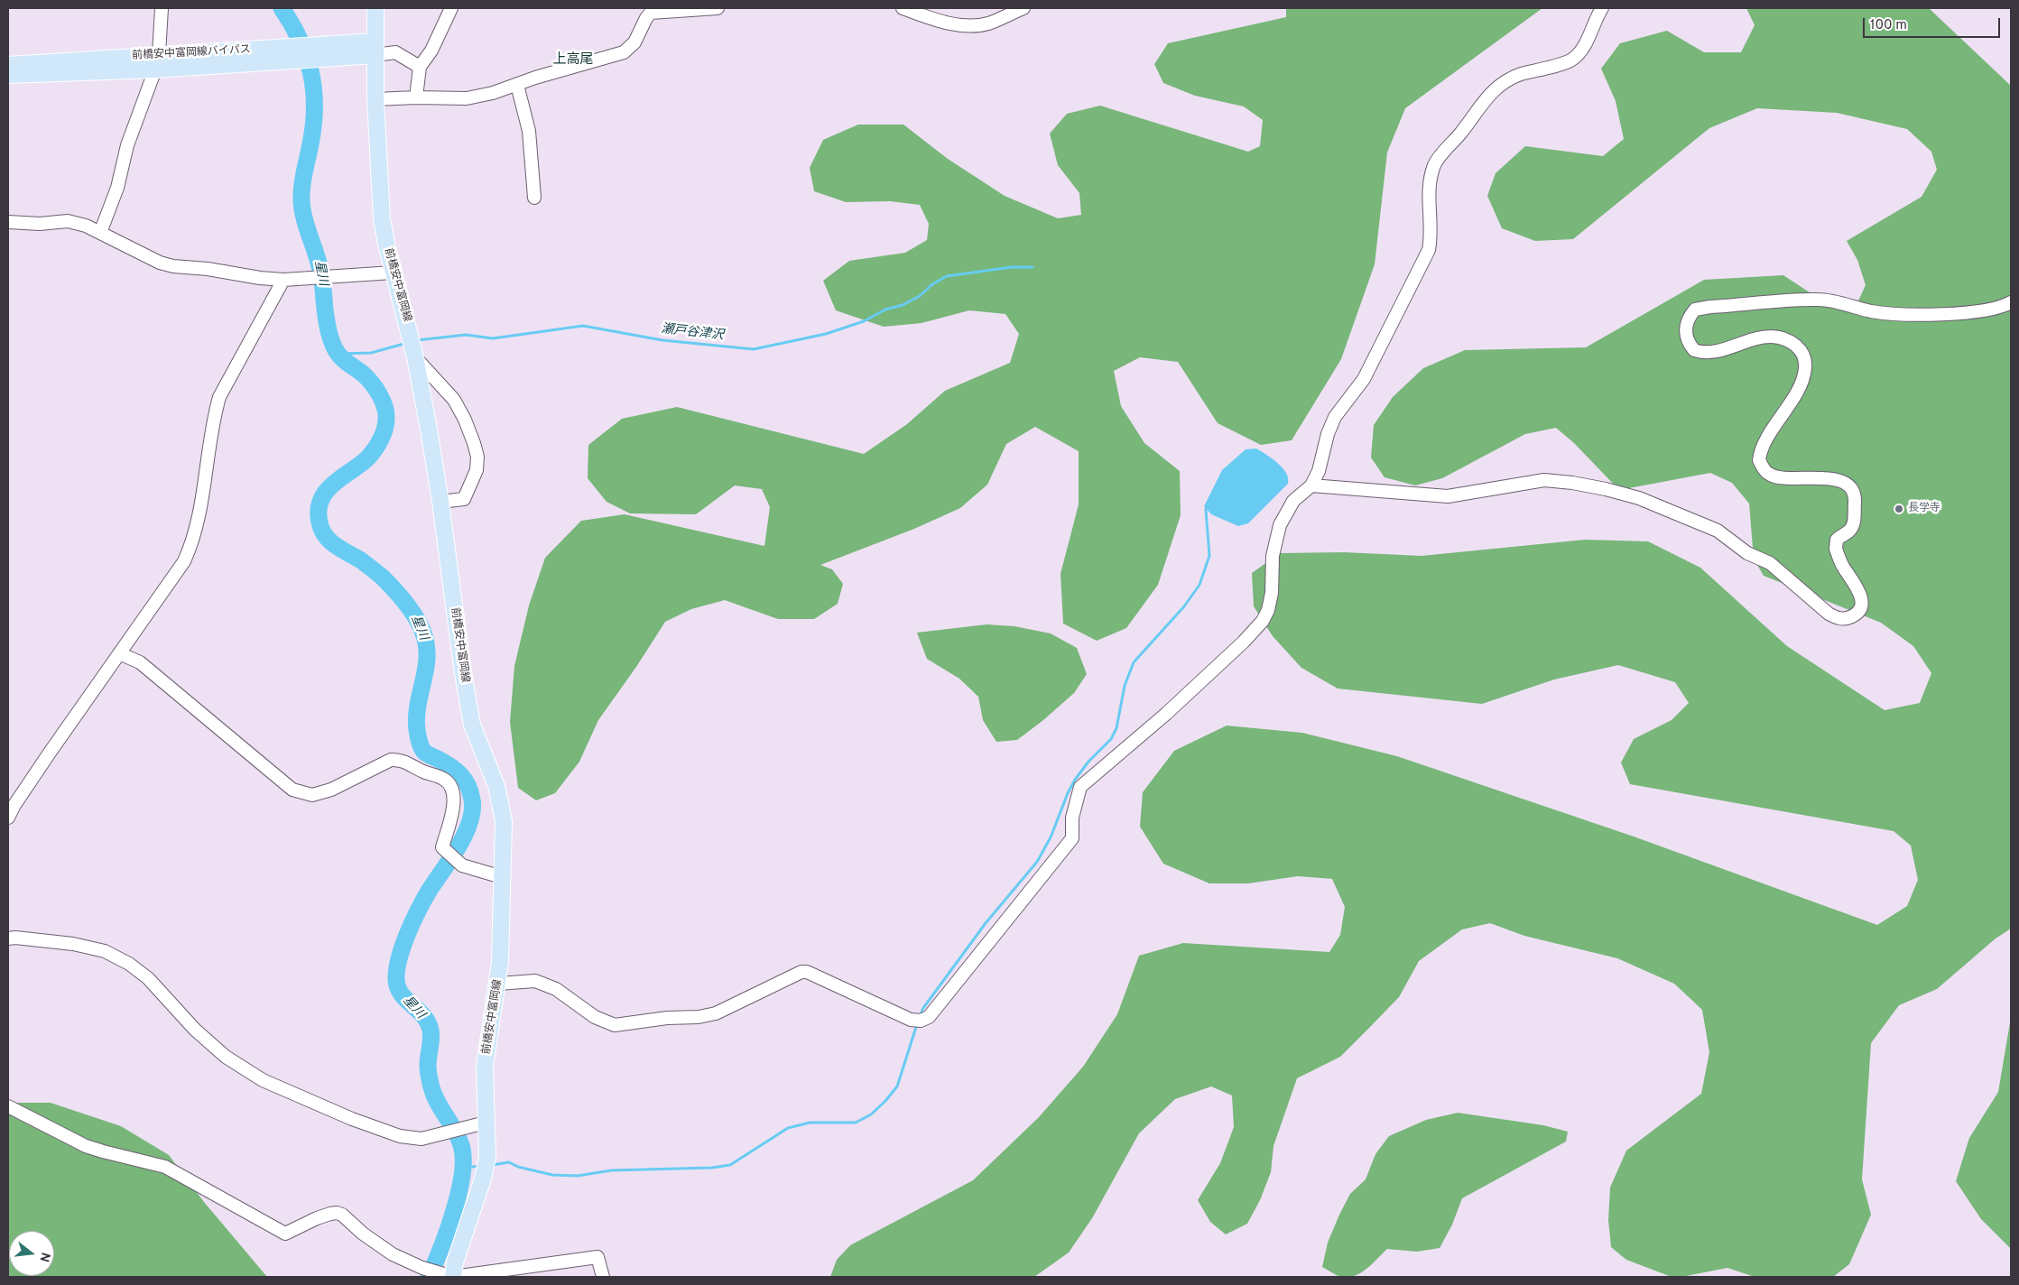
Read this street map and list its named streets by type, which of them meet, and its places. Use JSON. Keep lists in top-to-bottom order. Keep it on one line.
{"streets":{"main road":["前橋安中富岡線バイパス","前橋安中富岡線"]},"crossings":[["前橋安中富岡線バイパス","前橋安中富岡線"]],"districts":["上高尾"],"water":["星川","瀬戸谷津沢"],"places":["長学寺"],"scale_bar":"100 m","north":"right"}
